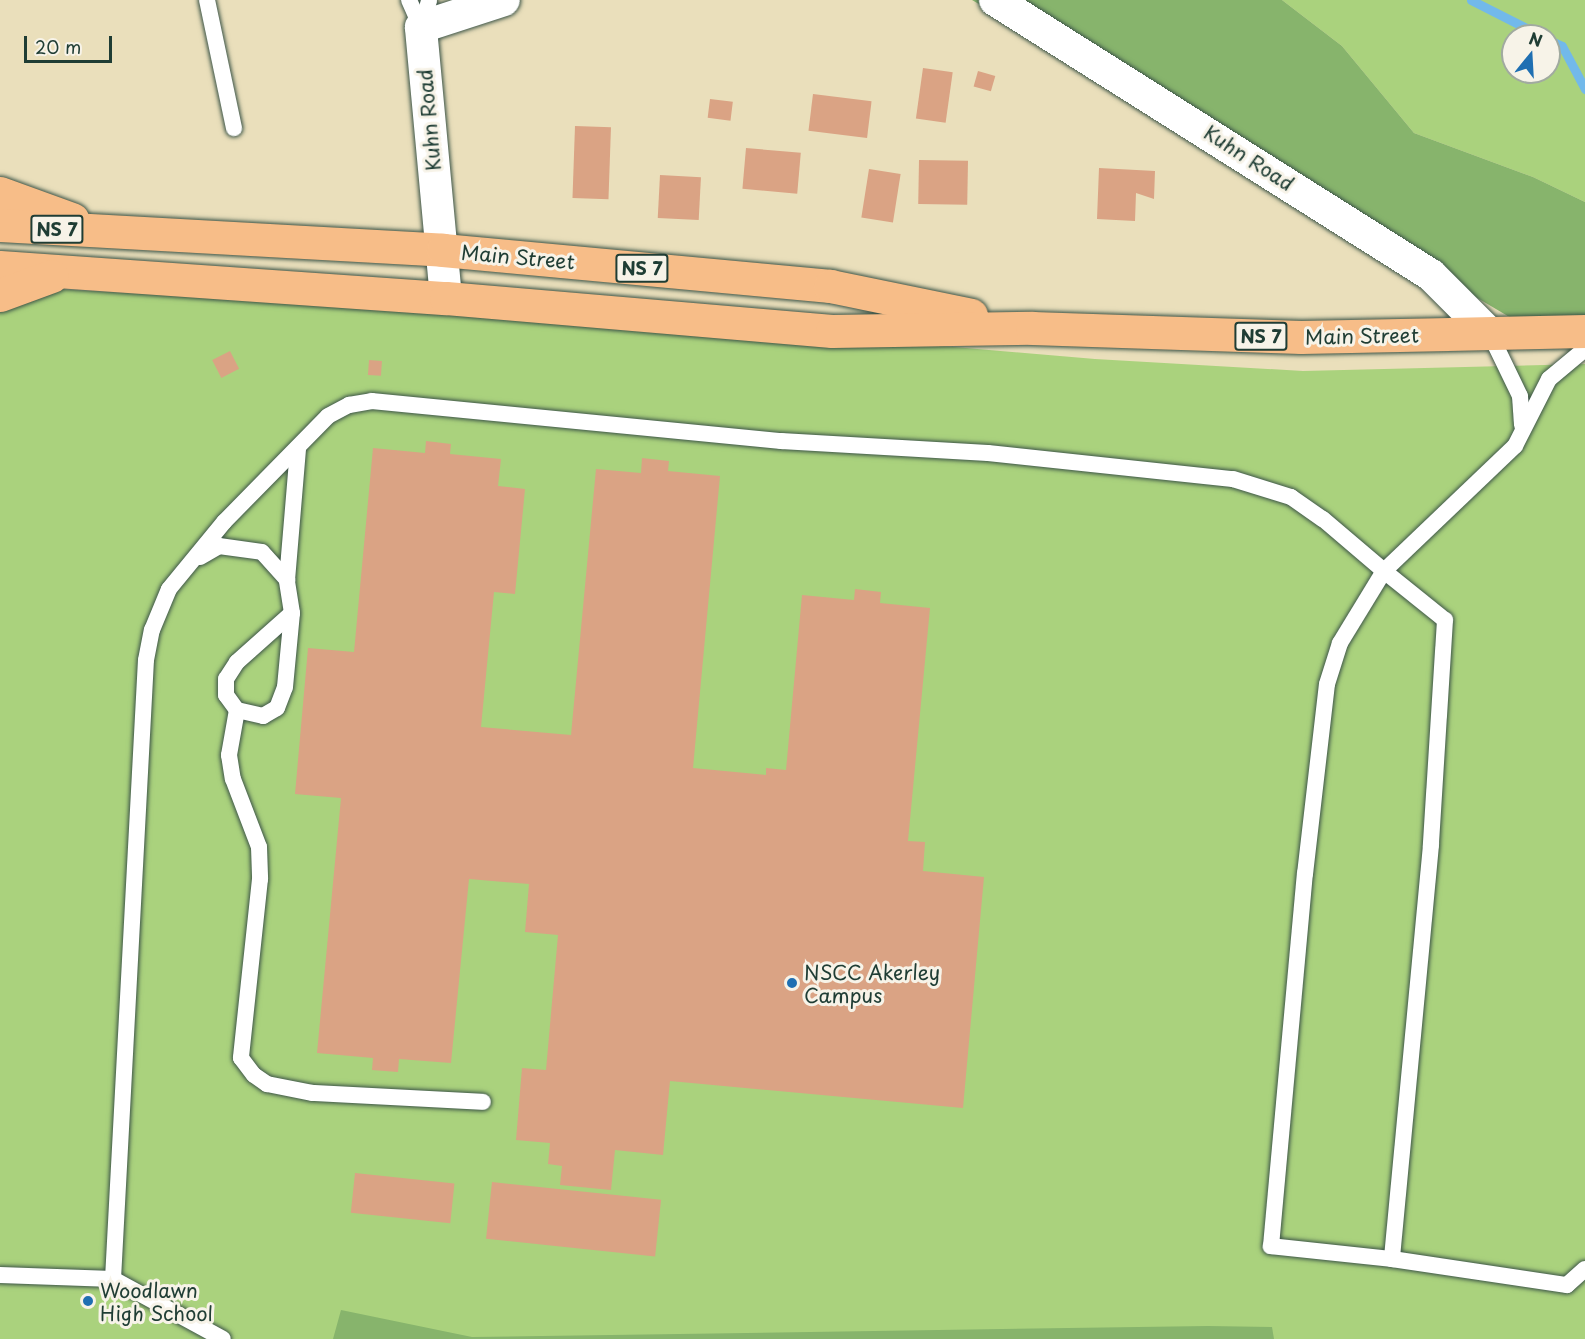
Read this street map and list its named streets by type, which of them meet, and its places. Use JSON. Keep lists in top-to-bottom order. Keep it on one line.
{"streets":{"main road":["NS 7","Main Street"],"street":["Kuhn Road"]},"crossings":[["Kuhn Road","Main Street"]],"places":["NSCC Akerley Campus","Woodlawn High School"],"scale_bar":"20 m","north":"top"}
